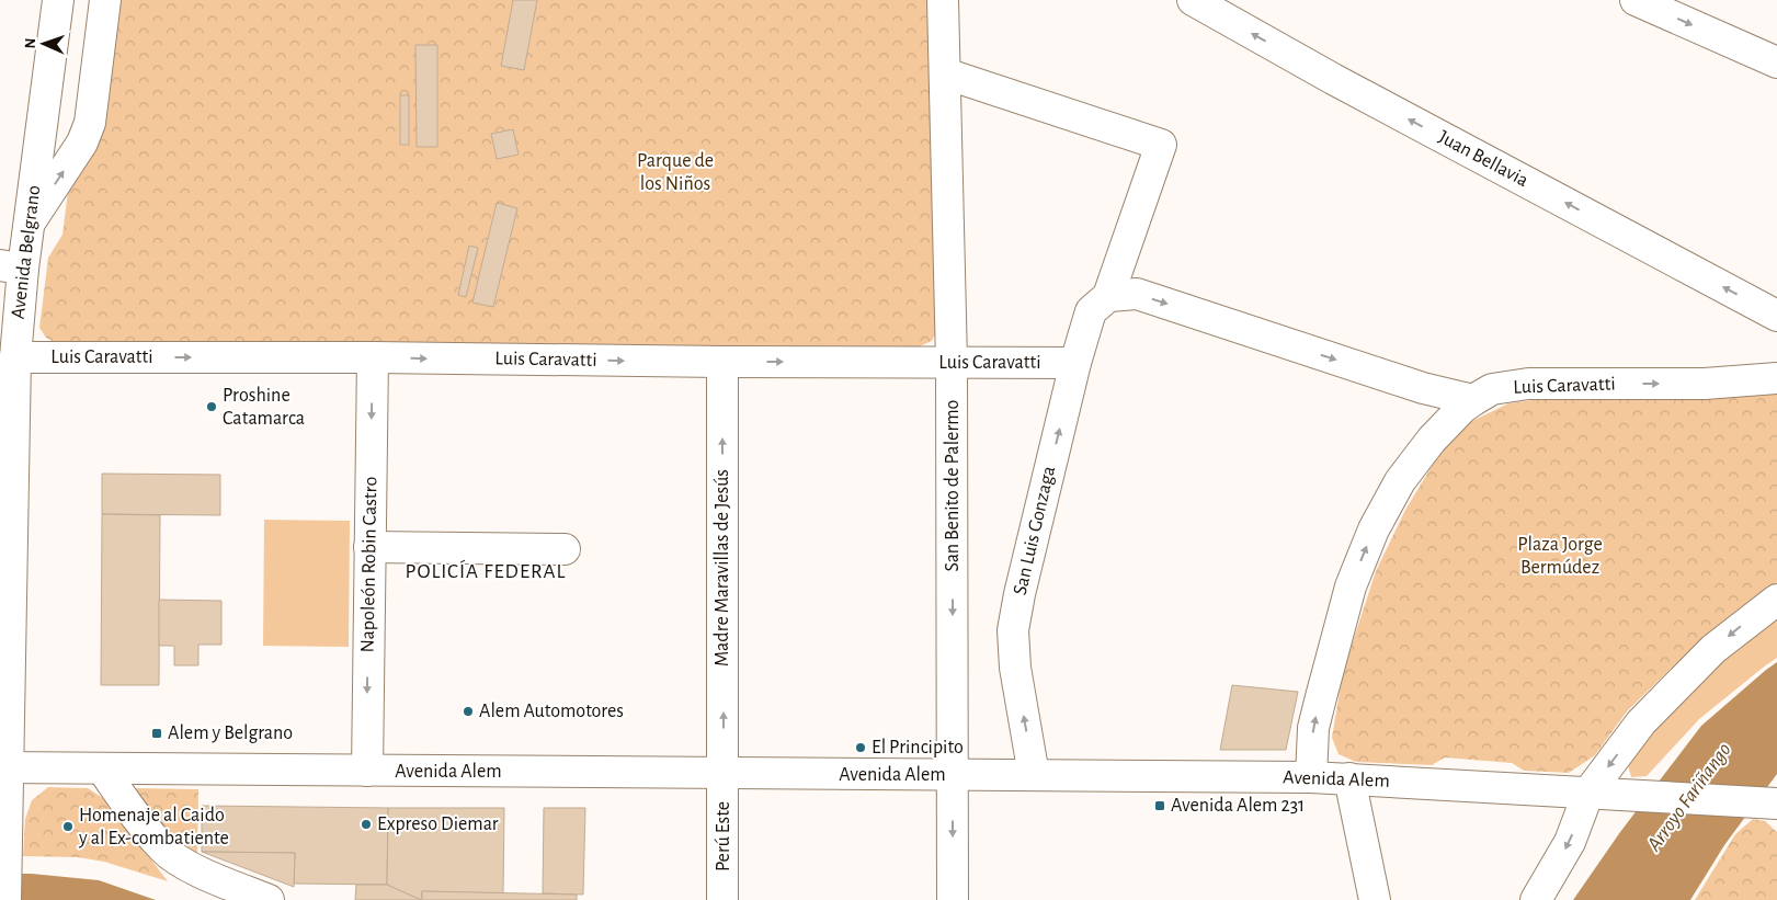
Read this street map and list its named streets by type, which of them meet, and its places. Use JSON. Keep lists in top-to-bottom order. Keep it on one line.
{"streets":{"street":["Juan Bellavia","Avenida Belgrano","Luis Caravatti","San Benito de Palermo","San Luis Gonzaga","Napoleón Robin Castro","Madre Maravillas de Jesús","Avenida Alem","Perú Este"]},"crossings":[["Avenida Belgrano","Luis Caravatti"],["Avenida Belgrano","Avenida Alem"],["Luis Caravatti","San Benito de Palermo"],["Luis Caravatti","San Luis Gonzaga"],["Luis Caravatti","Napoleón Robin Castro"],["Luis Caravatti","Madre Maravillas de Jesús"],["Luis Caravatti","Avenida Alem"],["San Benito de Palermo","Avenida Alem"],["San Luis Gonzaga","Avenida Alem"],["Napoleón Robin Castro","Avenida Alem"],["Madre Maravillas de Jesús","Avenida Alem"],["Madre Maravillas de Jesús","Perú Este"],["Avenida Alem","Perú Este"]],"one_way":["Luis Caravatti","San Benito de Palermo","San Luis Gonzaga","Napoleón Robin Castro","Madre Maravillas de Jesús"],"districts":["POLICÍA FEDERAL"],"water":["Arroyo Fariñango"],"parks":["Parque de los Niños","Plaza Jorge Bermúdez"],"places":{"other":["Proshine Catamarca","Alem Automotores","El Principito","Expreso Diemar","Homenaje al Caido y al Ex-combatiente"],"transit":["Alem y Belgrano","Avenida Alem 231"]},"north":"left"}
